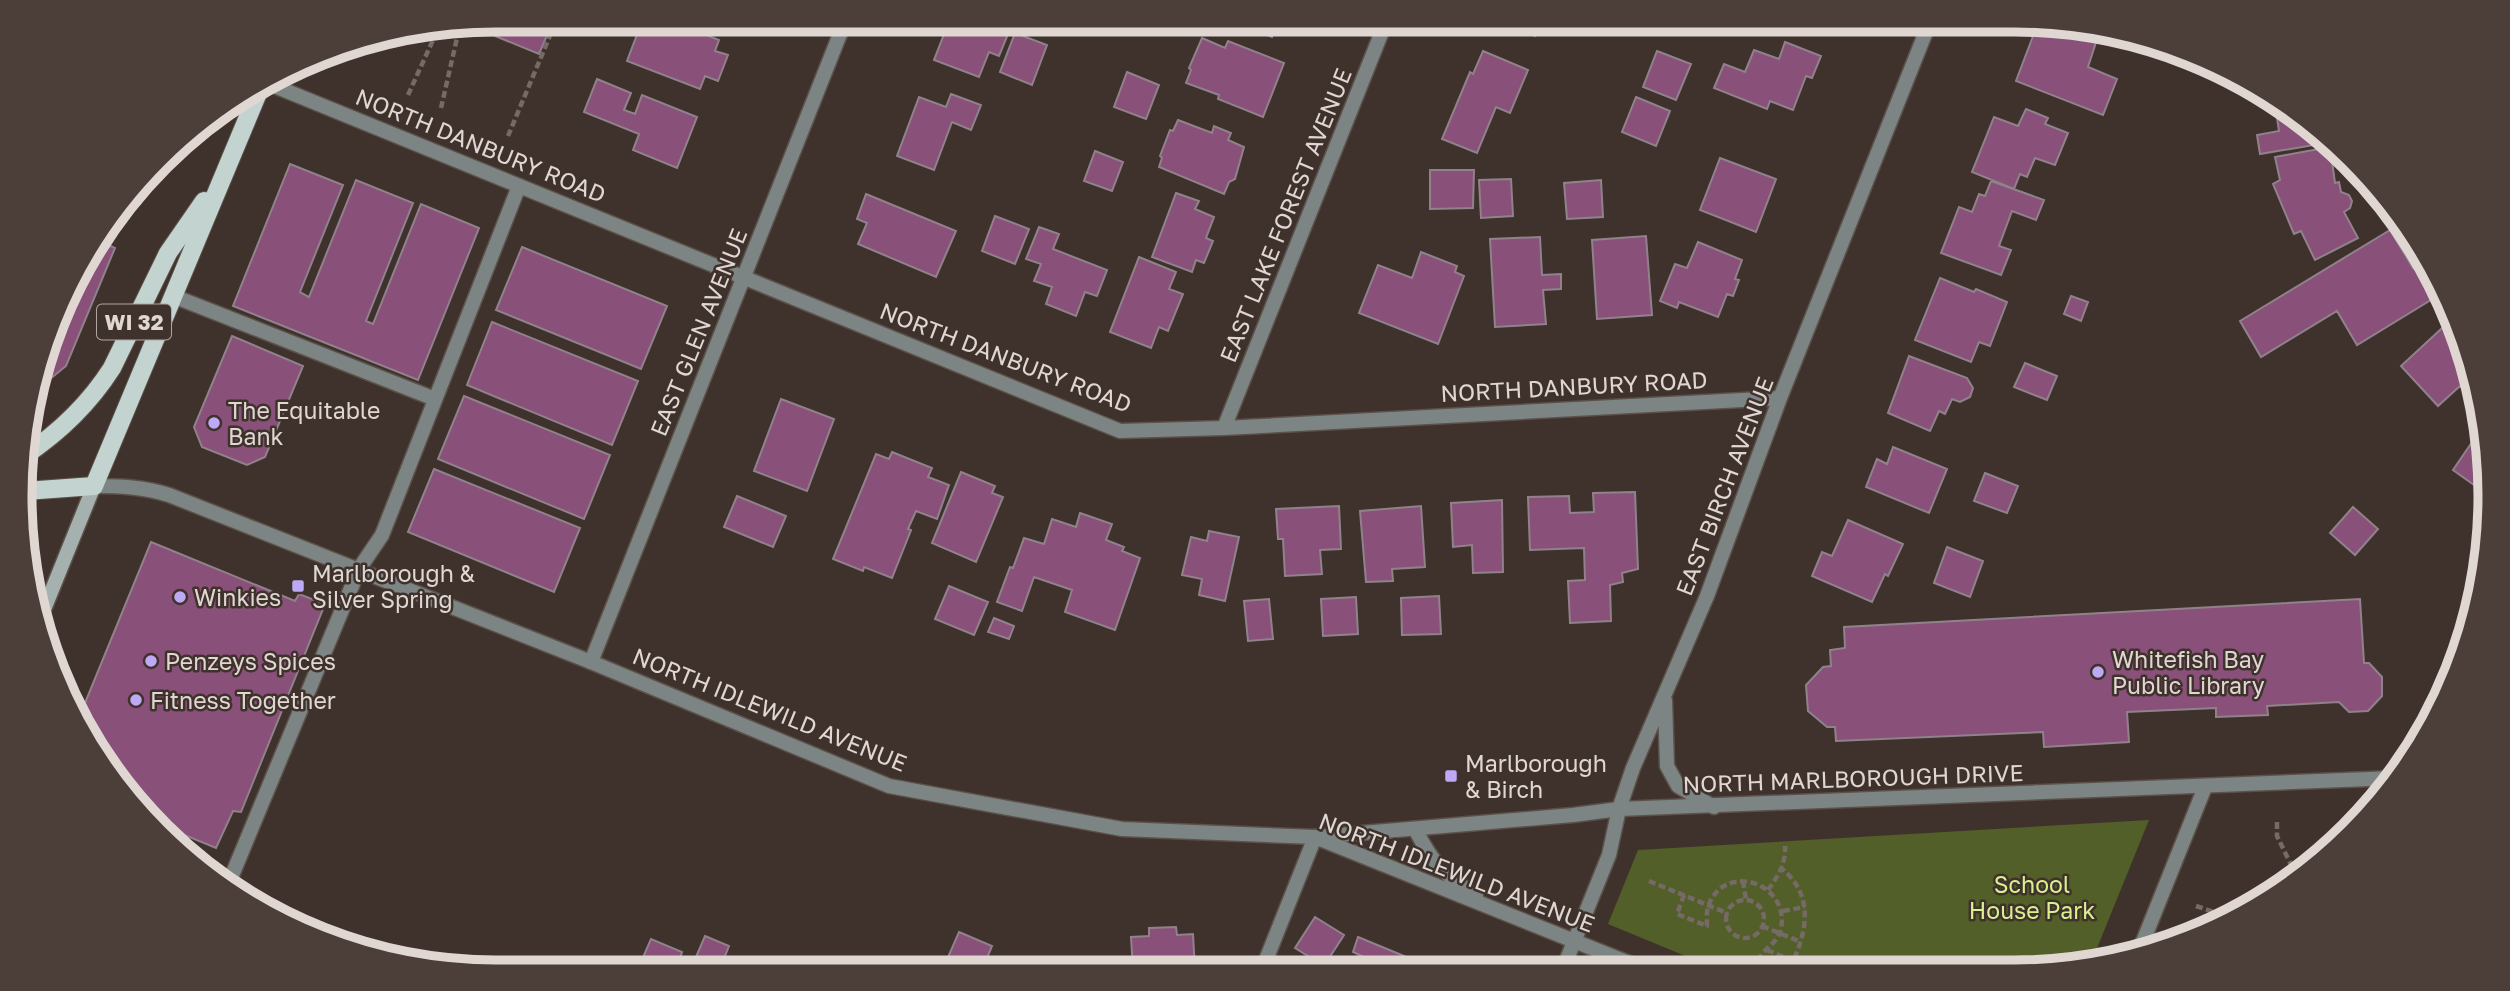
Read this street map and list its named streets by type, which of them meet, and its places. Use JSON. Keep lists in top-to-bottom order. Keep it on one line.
{"streets":{"main road":["WI 32"],"street":["NORTH DANBURY ROAD","EAST LAKE FOREST AVENUE","EAST GLEN AVENUE","EAST BIRCH AVENUE","NORTH IDLEWILD AVENUE","NORTH MARLBOROUGH DRIVE"]},"crossings":[["NORTH DANBURY ROAD","EAST LAKE FOREST AVENUE"],["NORTH DANBURY ROAD","EAST GLEN AVENUE"],["NORTH DANBURY ROAD","EAST BIRCH AVENUE"],["WI 32","NORTH IDLEWILD AVENUE"],["EAST GLEN AVENUE","NORTH IDLEWILD AVENUE"],["EAST BIRCH AVENUE","NORTH IDLEWILD AVENUE"],["EAST BIRCH AVENUE","NORTH MARLBOROUGH DRIVE"],["NORTH IDLEWILD AVENUE","NORTH MARLBOROUGH DRIVE"]],"parks":["School House Park"],"places":{"other":["The Equitable Bank","Winkies","Penzeys Spices","Whitefish Bay Public Library","Fitness Together"],"transit":["Marlborough & Silver Spring","Marlborough & Birch"]}}
